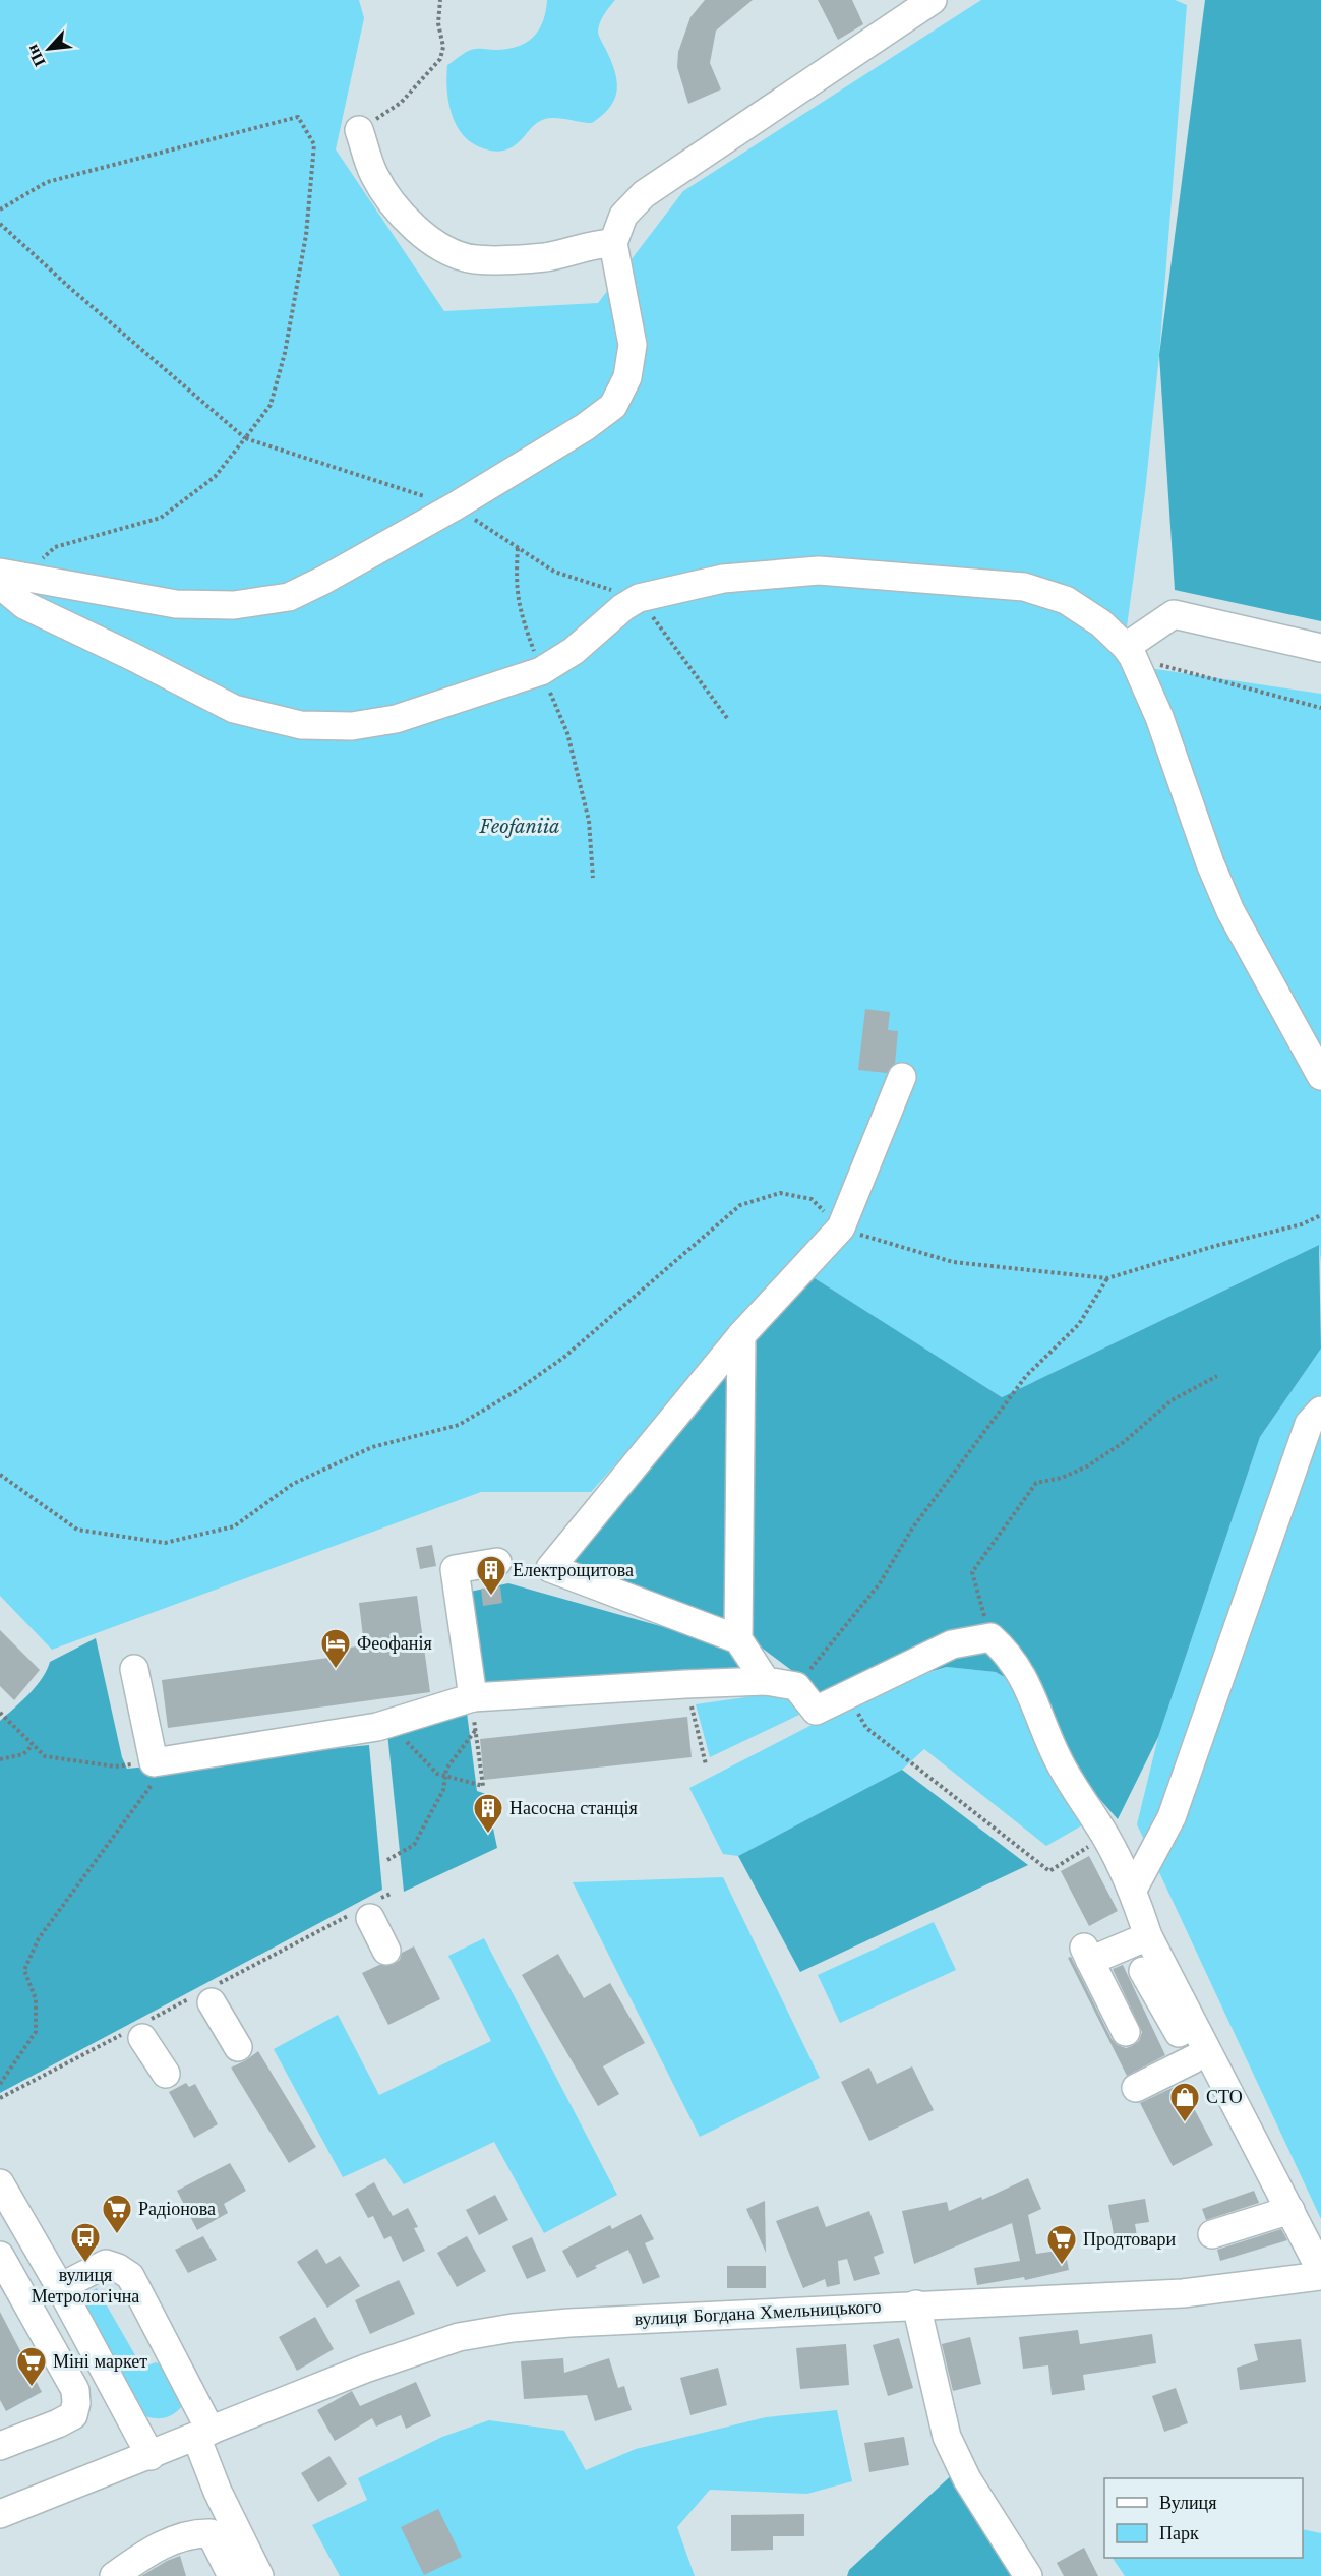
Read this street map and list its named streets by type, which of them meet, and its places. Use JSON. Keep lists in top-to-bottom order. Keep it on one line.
{"streets":{"street":["вулиця Богдана Хмельницького"]},"parks":["Feofaniia"],"places":{"building":["Електрощитова","Насосна станція"],"hotel":["Феофанія"],"shop":["СТО"],"supermarket":["Радіонова","Продтовари","Міні маркет"],"bus stop":["вулиця Метрологічна"]},"legend":["Вулиця","Парк"],"north":"bottom left"}
